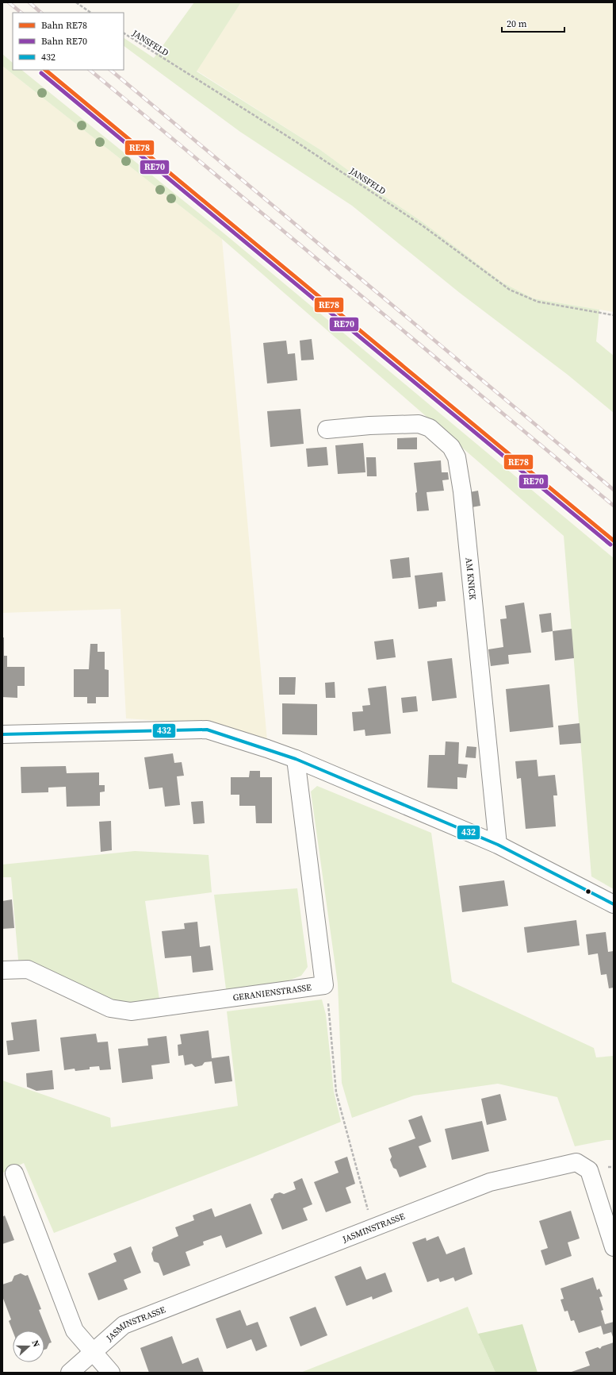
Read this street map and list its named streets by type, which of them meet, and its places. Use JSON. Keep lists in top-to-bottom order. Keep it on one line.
{"streets":{"street":["AM KNICK","GERANIENSTRASSE","JASMINSTRASSE"],"path":["JANSFELD"]},"lines":["rail line RE78","rail line RE70","transit line 432"],"legend":["Bahn RE78","Bahn RE70","432"],"scale_bar":"20 m","north":"right"}
